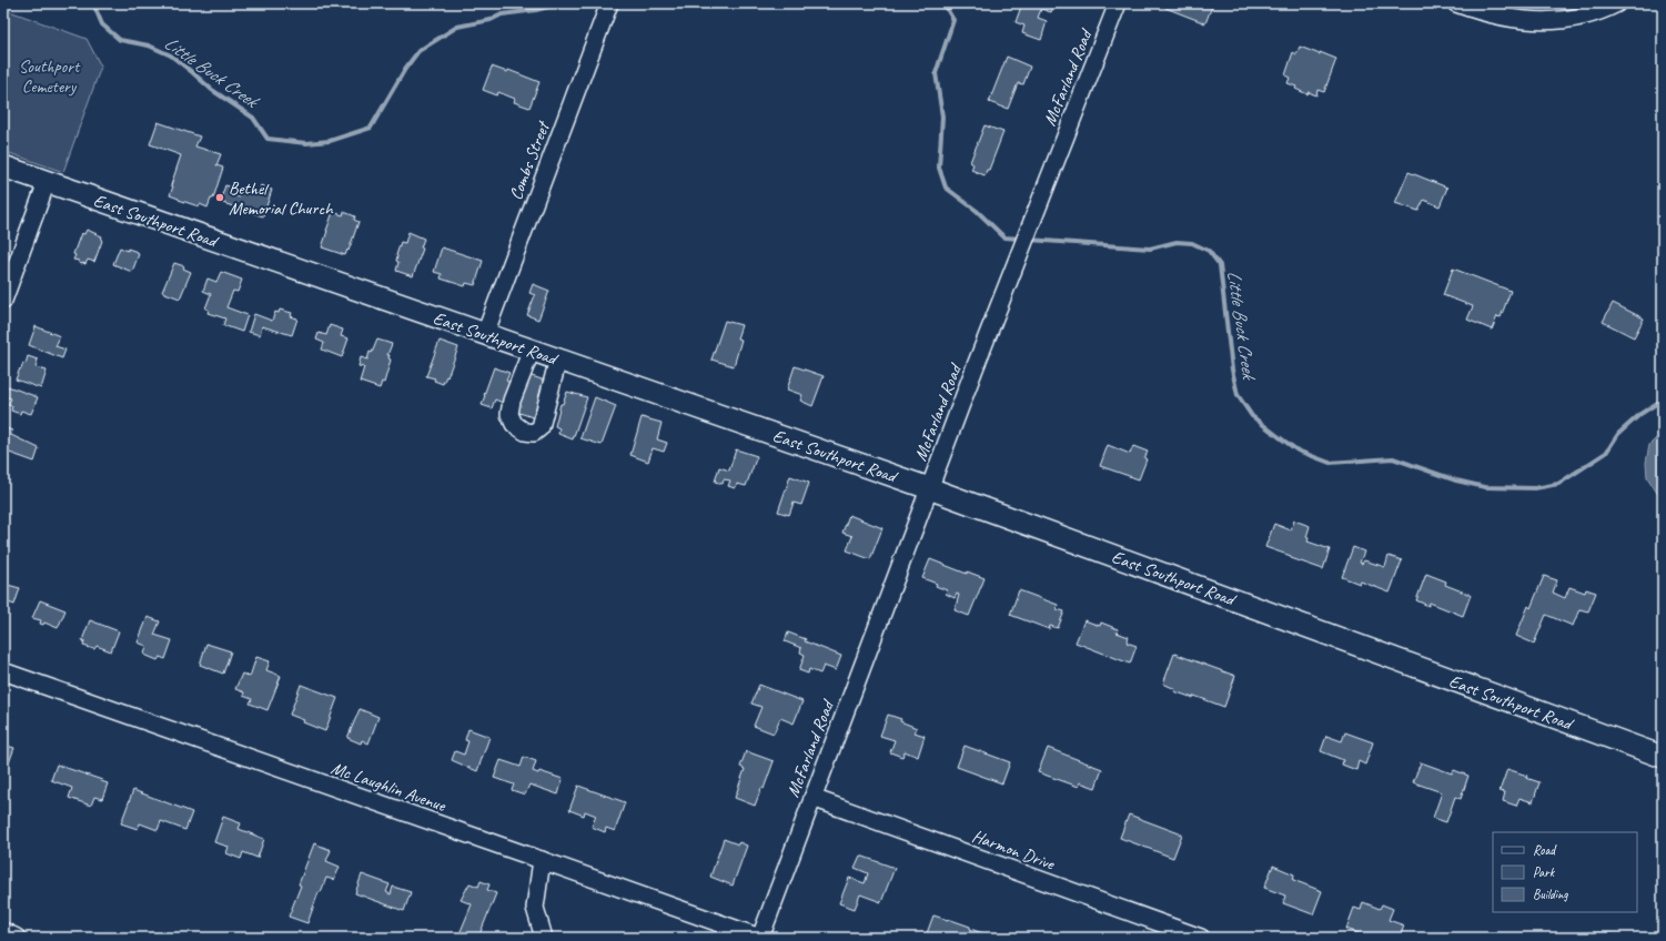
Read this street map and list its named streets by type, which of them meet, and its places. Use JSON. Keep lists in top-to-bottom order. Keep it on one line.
{"streets":{"main road":["East Southport Road"],"street":["McFarland Road","Combs Street","Mc Laughlin Avenue","Harmon Drive"]},"crossings":[["McFarland Road","East Southport Road"],["McFarland Road","Mc Laughlin Avenue"],["McFarland Road","Harmon Drive"],["Combs Street","East Southport Road"]],"water":["Little Buck Creek"],"parks":["Southport Cemetery"],"places":["Bethel Memorial Church"],"legend":["Road","Park","Building"]}
